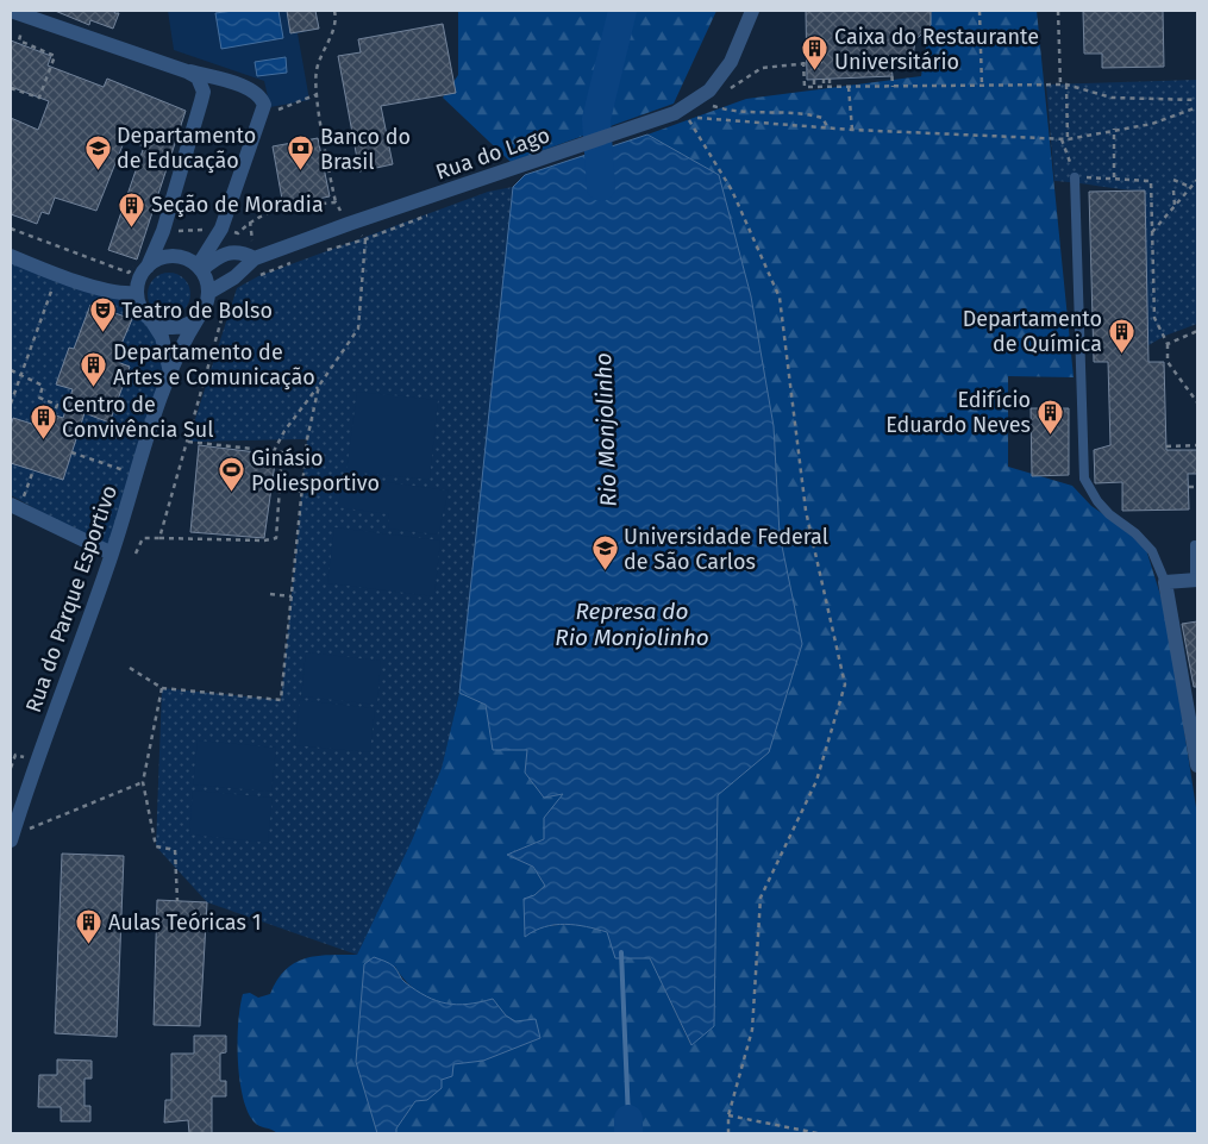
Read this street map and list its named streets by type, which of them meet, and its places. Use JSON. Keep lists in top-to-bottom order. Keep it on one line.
{"streets":{"street":["Rua do Lago","Rua do Parque Esportivo"]},"crossings":[["Rua do Lago","Rua do Parque Esportivo"]],"water":["Rio Monjolinho","Represa do Rio Monjolinho"],"places":{"building":["Caixa do Restaurante Universitário","Seção de Moradia","Departamento de Química","Departamento de Artes e Comunicação","Edifício Eduardo Neves","Centro de Convivência Sul","Aulas Teóricas 1"],"school or university":["Departamento de Educação","Universidade Federal de São Carlos"],"bank":["Banco do Brasil"],"theatre":["Teatro de Bolso"],"sports":["Ginásio Poliesportivo"]}}
